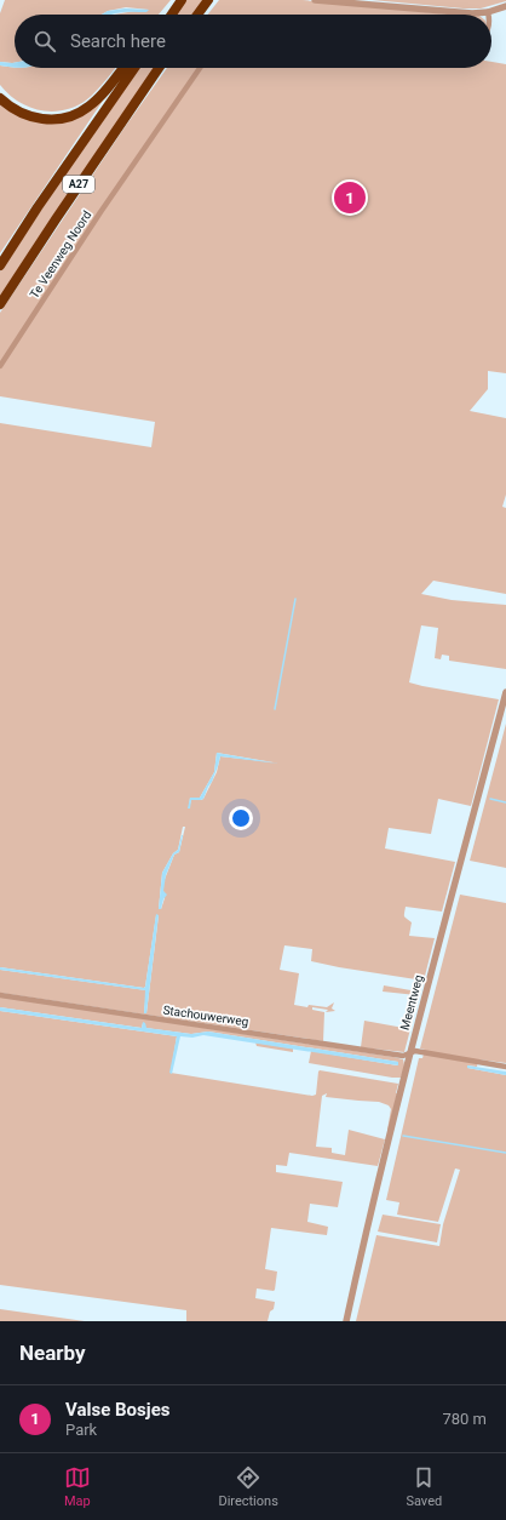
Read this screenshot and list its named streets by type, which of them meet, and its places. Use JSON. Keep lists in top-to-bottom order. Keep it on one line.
{"streets":{"highway":["A27"],"street":["Te Veenweg Noord","Meentweg","Stachouwerweg"]},"crossings":[["Meentweg","Stachouwerweg"]],"page":{"search":"Search here","pins":"1","heading":"Nearby","list":[{"mark":"1","name":"Valse Bosjes","note":"Park","value":"780 m"}],"nav":["Map","Directions","Saved"]}}
